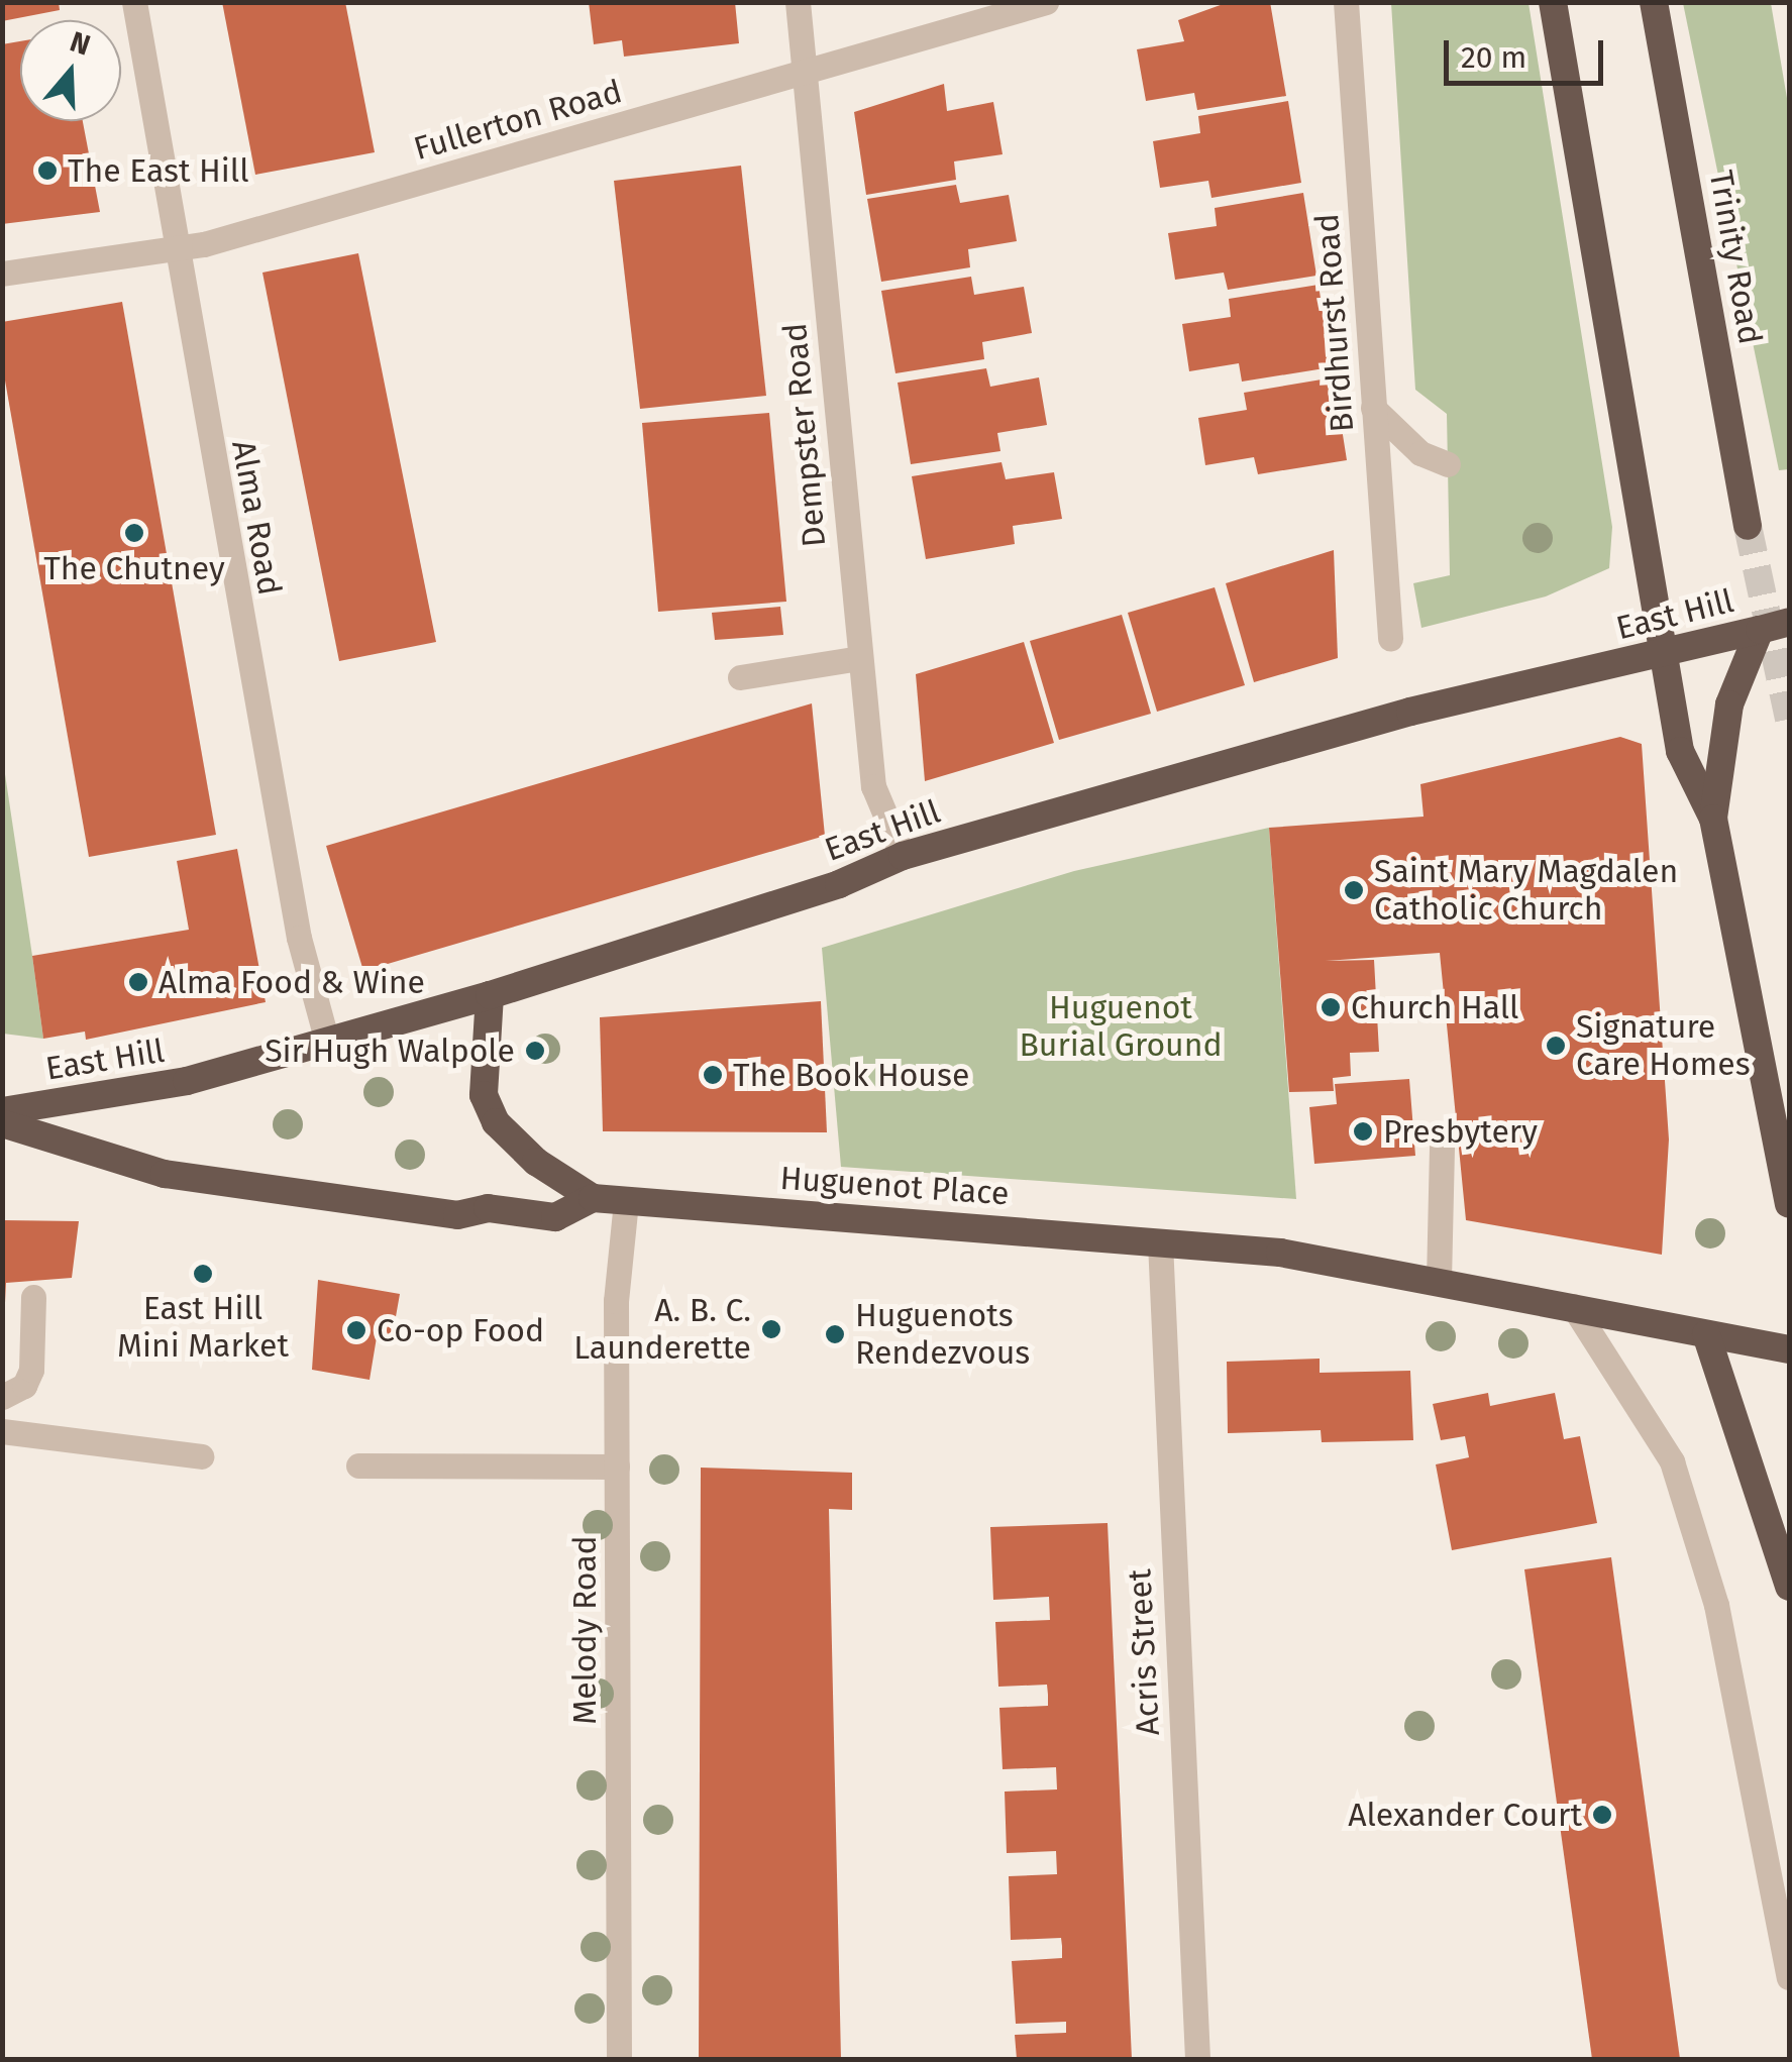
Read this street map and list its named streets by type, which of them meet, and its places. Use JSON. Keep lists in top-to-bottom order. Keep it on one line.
{"streets":{"highway":["Trinity Road","East Hill","Huguenot Place"],"street":["Fullerton Road","Birdhurst Road","Dempster Road","Alma Road","Melody Road","Acris Street"]},"crossings":[["Fullerton Road","Dempster Road"],["Fullerton Road","Alma Road"],["Dempster Road","East Hill"],["Alma Road","East Hill"],["Huguenot Place","Melody Road"],["Huguenot Place","Acris Street"]],"parks":["Huguenot Burial Ground"],"places":["The East Hill","The Chutney","Saint Mary Magdalen Catholic Church","Alma Food & Wine","Church Hall","Signature Care Homes","Sir Hugh Walpole","The Book House","Presbytery","East Hill Mini Market","A. B. C. Launderette","Co-op Food","Huguenots Rendezvous","Alexander Court"],"scale_bar":"20 m","north":"top"}
